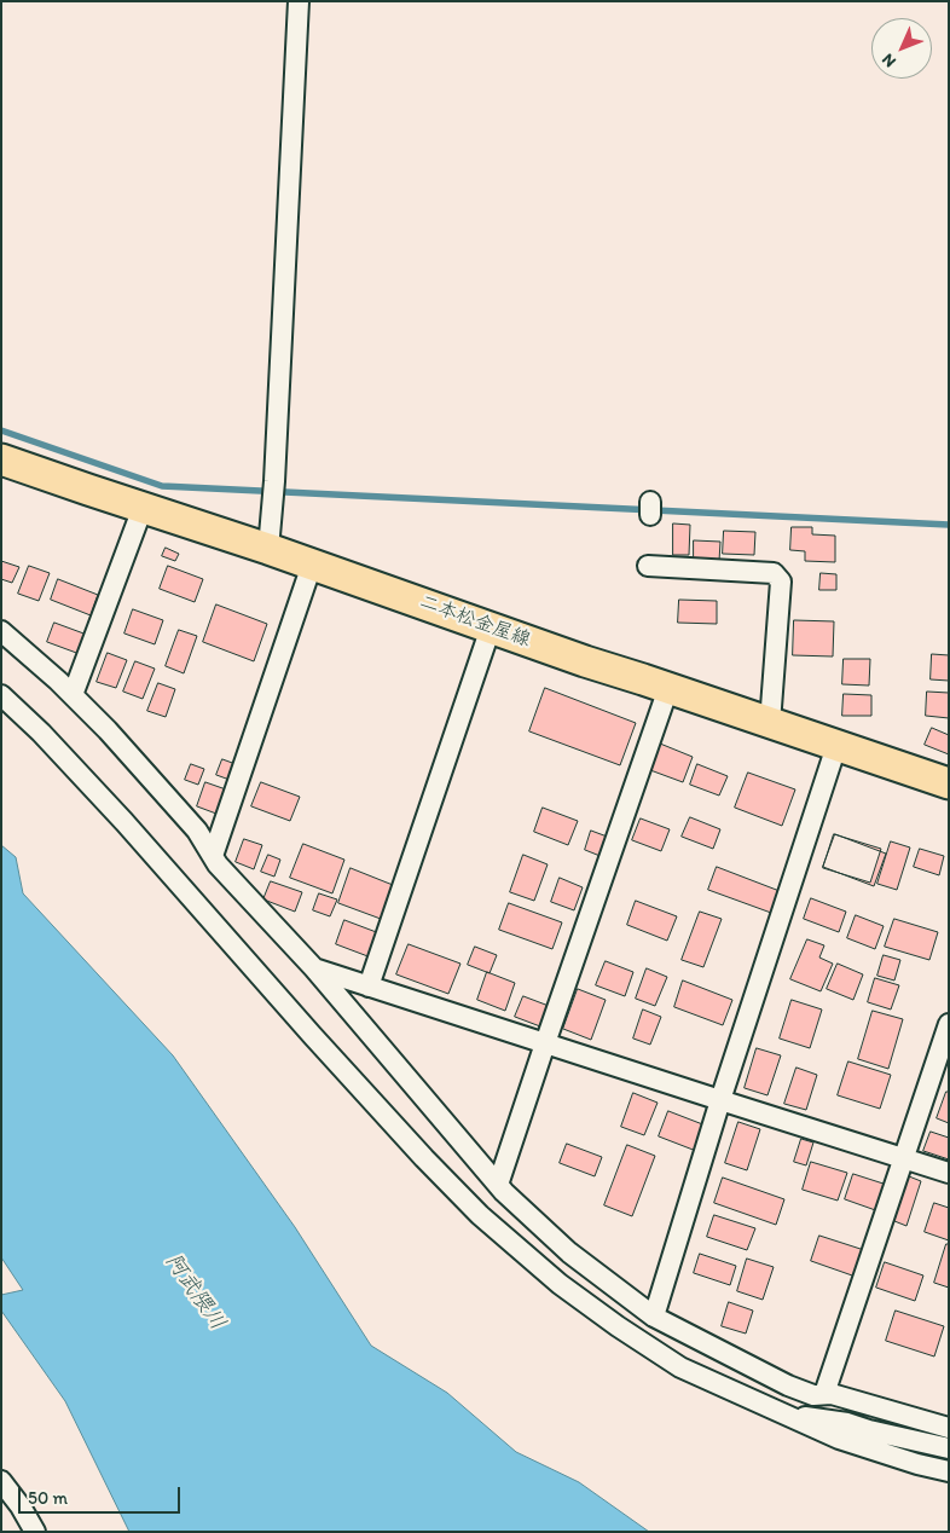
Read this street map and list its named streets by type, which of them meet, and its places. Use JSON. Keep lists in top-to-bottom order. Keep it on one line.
{"streets":{"main road":["二本松金屋線"]},"water":["阿武隈川"],"scale_bar":"50 m","north":"bottom left"}
